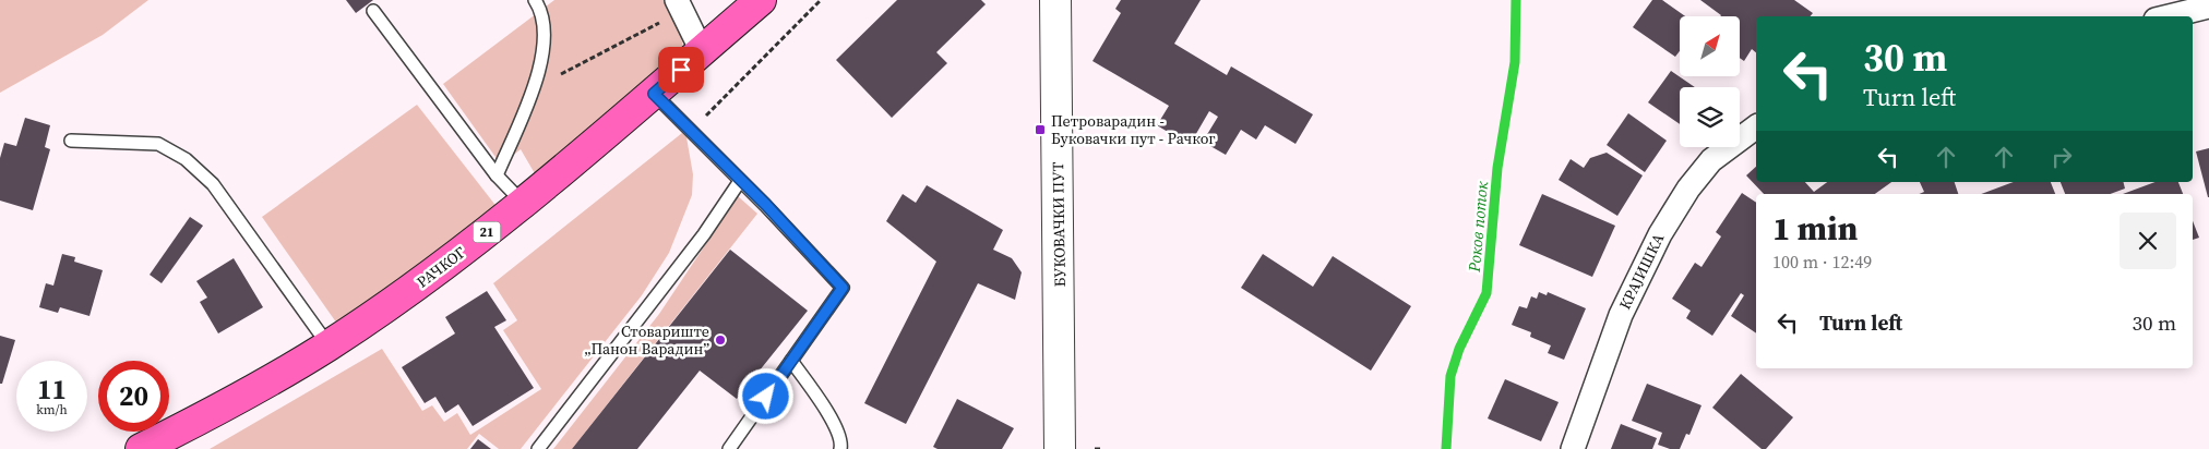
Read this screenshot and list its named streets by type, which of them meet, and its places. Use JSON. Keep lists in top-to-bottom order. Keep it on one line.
{"streets":{"main road":["21","РАЧКОГ"],"street":["БУКОВАЧКИ ПУТ","КРАЈИШКА"]},"water":["Роков поток"],"places":{"transit":["Петроварадин - Буковачки пут - Рачког"],"other":["Стовариште „Панон Варадин”"]},"north":"top right","page":{"turn":["30 m","Turn left"],"heading":["1 min","100 m · 12:49"],"list":[{"name":"Turn left","value":"30 m"}],"speed":"11 km/h","limit":"20"}}
